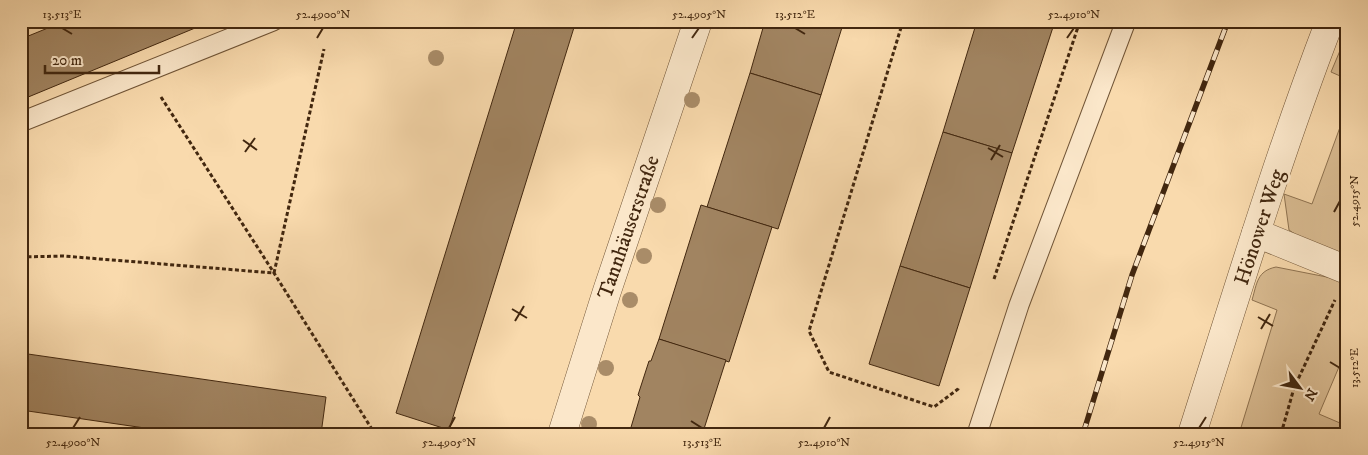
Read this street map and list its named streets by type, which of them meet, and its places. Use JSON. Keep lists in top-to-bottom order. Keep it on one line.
{"streets":{"street":["Tannhäuserstraße","Hönower Weg"]},"scale_bar":"20 m","north":"bottom right","coordinates":["13.513°E","52.4900°N","52.4905°N","13.512°E","52.4910°N","52.4915°N"]}
